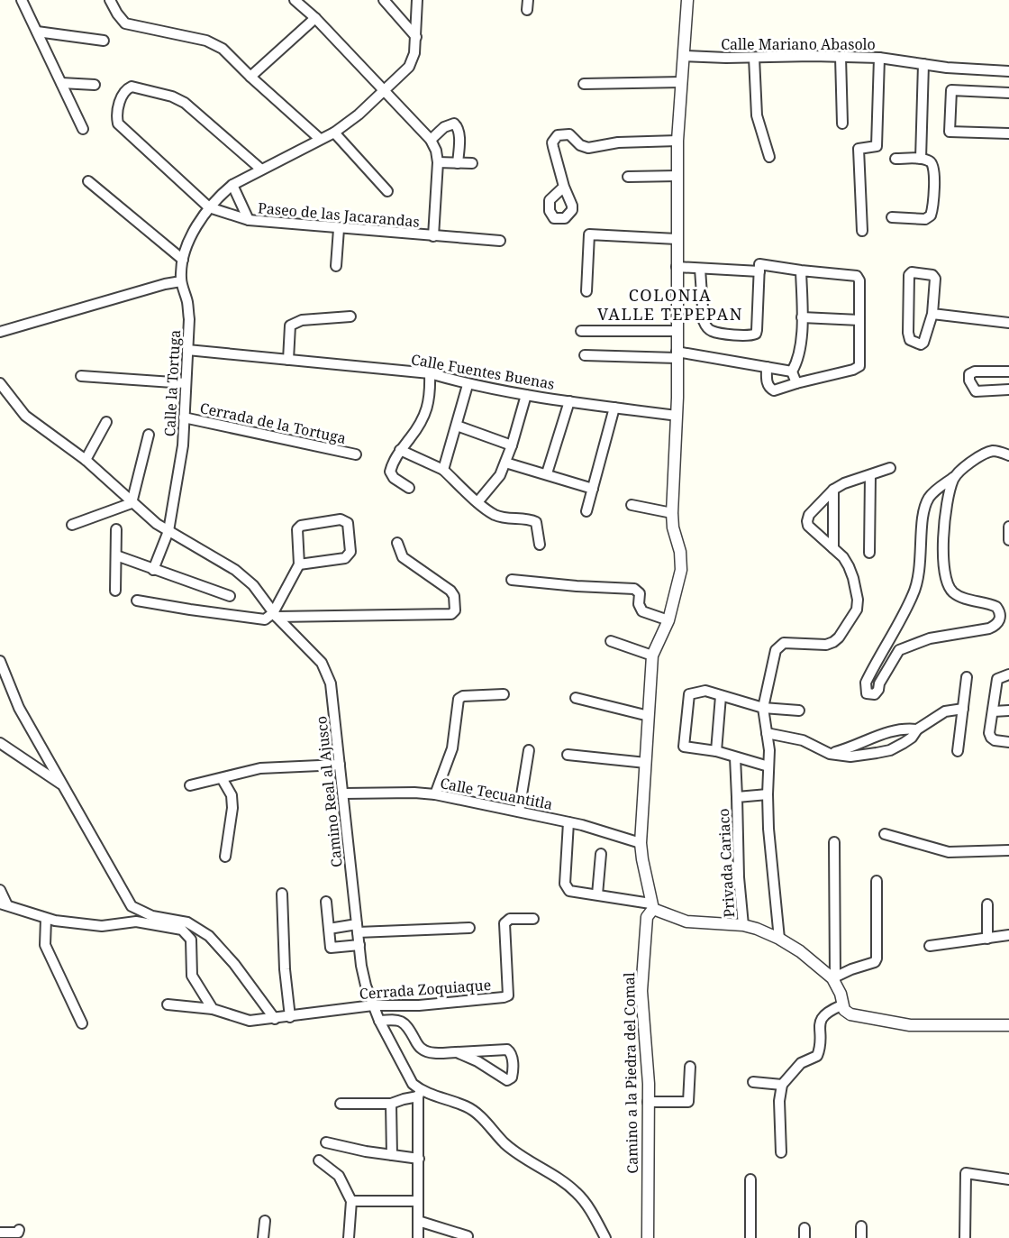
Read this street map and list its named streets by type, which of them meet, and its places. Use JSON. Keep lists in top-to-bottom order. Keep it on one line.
{"streets":{"street":["Calle Mariano Abasolo","Paseo de las Jacarandas","Calle Fuentes Buenas","Calle la Tortuga","Cerrada de la Tortuga","Camino Real al Ajusco","Calle Tecuantitla","Privada Cariaco","Cerrada Zoquiaque","Camino a la Piedra del Comal"]},"crossings":[["Paseo de las Jacarandas","Calle la Tortuga"],["Calle Fuentes Buenas","Calle la Tortuga"],["Calle la Tortuga","Cerrada de la Tortuga"],["Calle la Tortuga","Camino Real al Ajusco"],["Camino Real al Ajusco","Calle Tecuantitla"],["Camino Real al Ajusco","Cerrada Zoquiaque"]],"districts":["COLONIA VALLE TEPEPAN"]}
